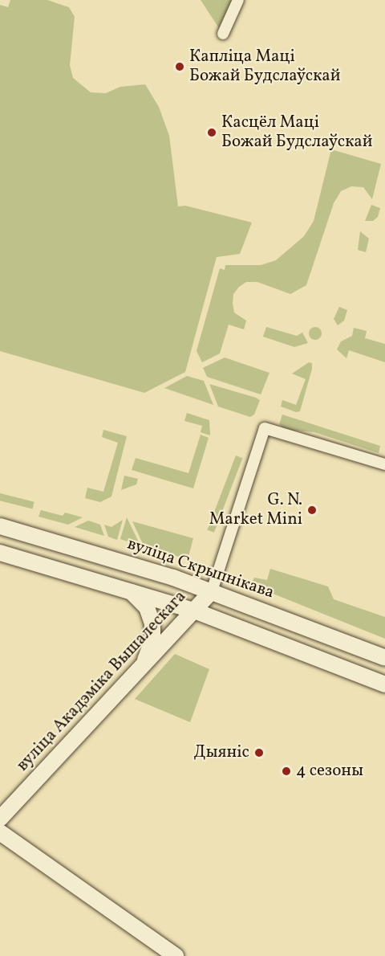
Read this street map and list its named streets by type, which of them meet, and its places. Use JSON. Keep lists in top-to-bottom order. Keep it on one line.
{"streets":{"main road":["вуліца Скрыпнікава","вуліца Акадэміка Вышалескага"]},"crossings":[["вуліца Скрыпнікава","вуліца Акадэміка Вышалескага"]],"places":["Капліца Маці Божай Будслаўскай","Касцёл Маці Божай Будслаўскай","G. N. Market Mini","Дыяніс","4 сезоны"]}
